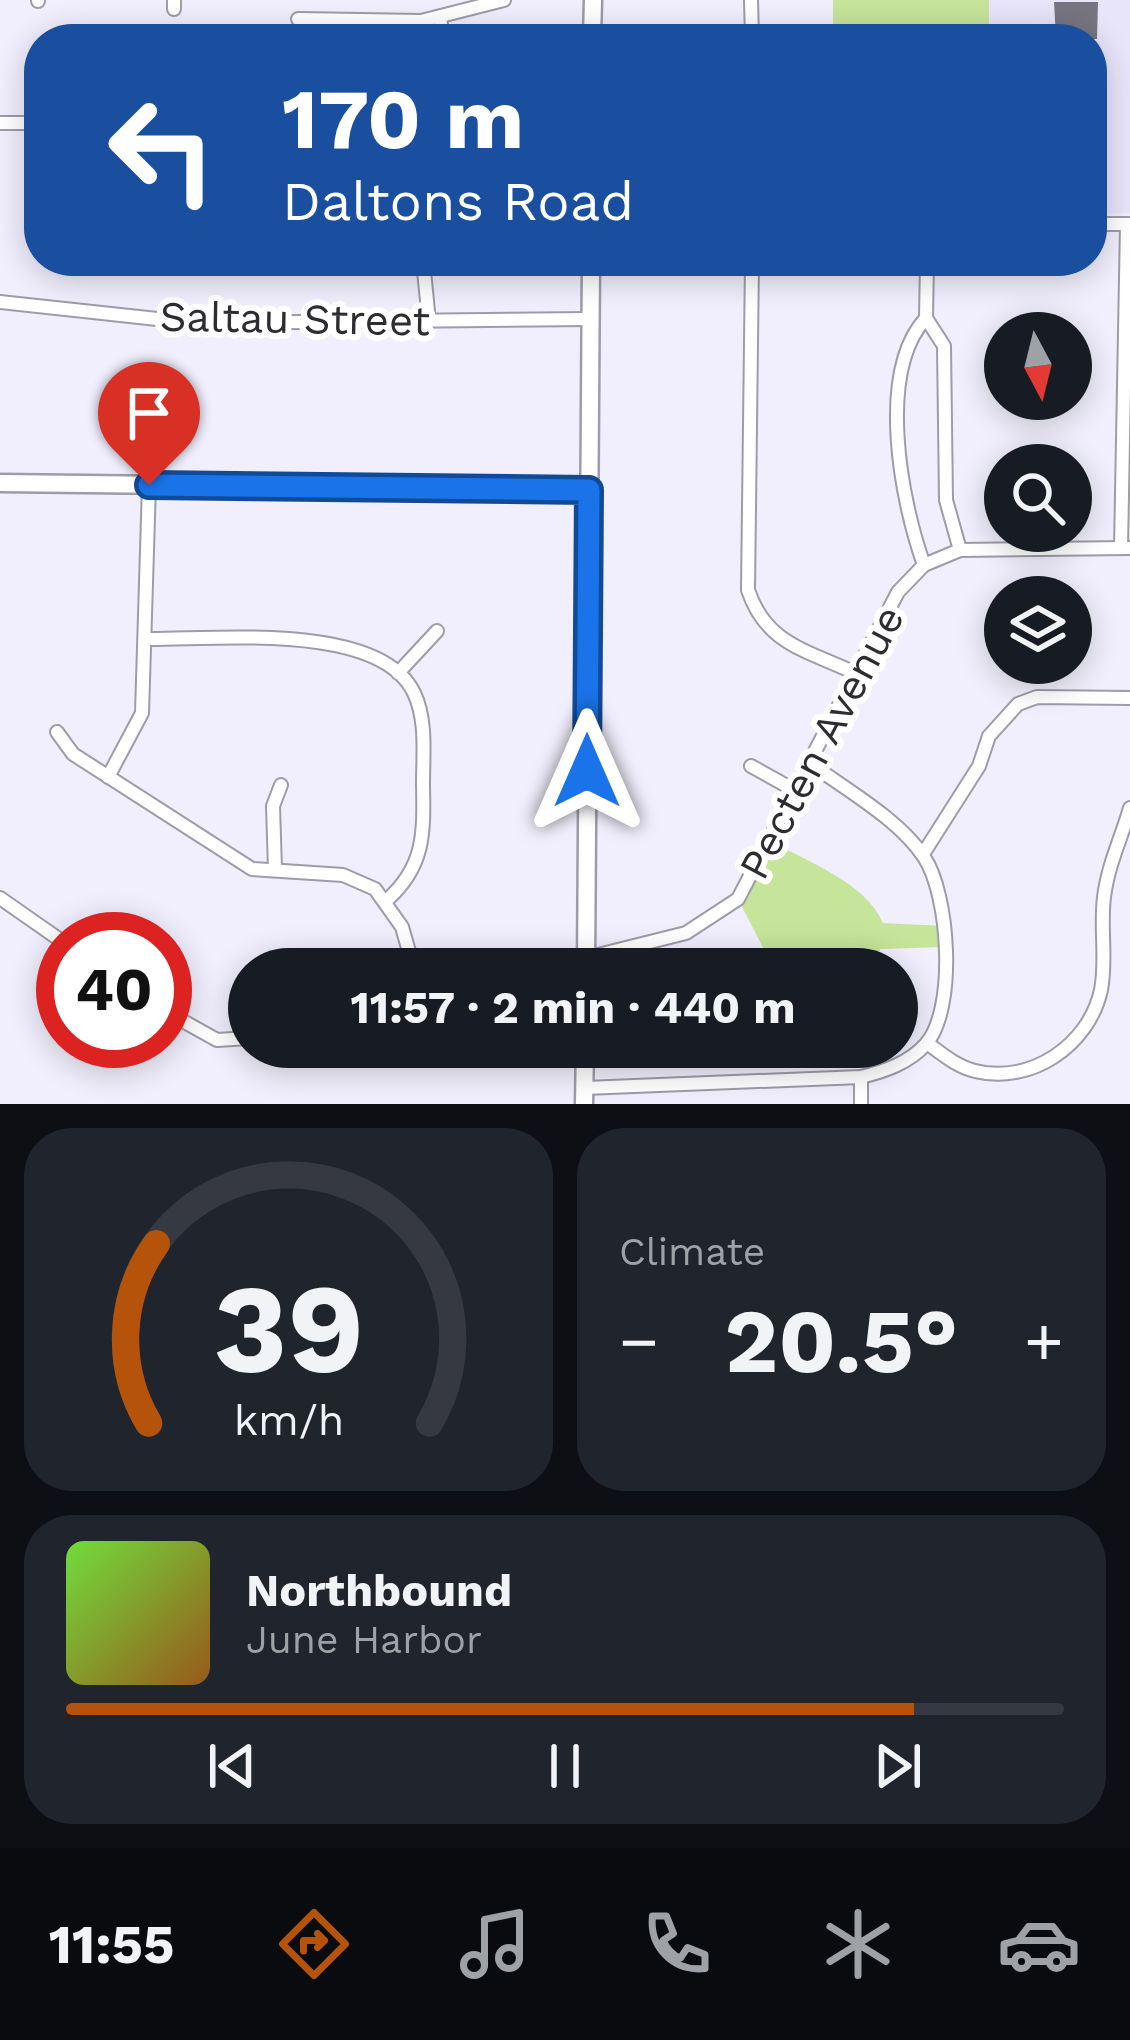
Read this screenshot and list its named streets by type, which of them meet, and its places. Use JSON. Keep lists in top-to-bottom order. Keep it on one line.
{"streets":{"street":["Saltau Street","Pecten Avenue"]},"north":"bottom","page":{"turn":["170 m","Daltons Road"],"limit":"40","trip":"11:57 · 2 min · 440 m","tile":"Climate","heat":["−","20.5°","+"],"song":["Northbound","June Harbor"],"tabs":"11:55","gauge":["39","km/h"]}}
